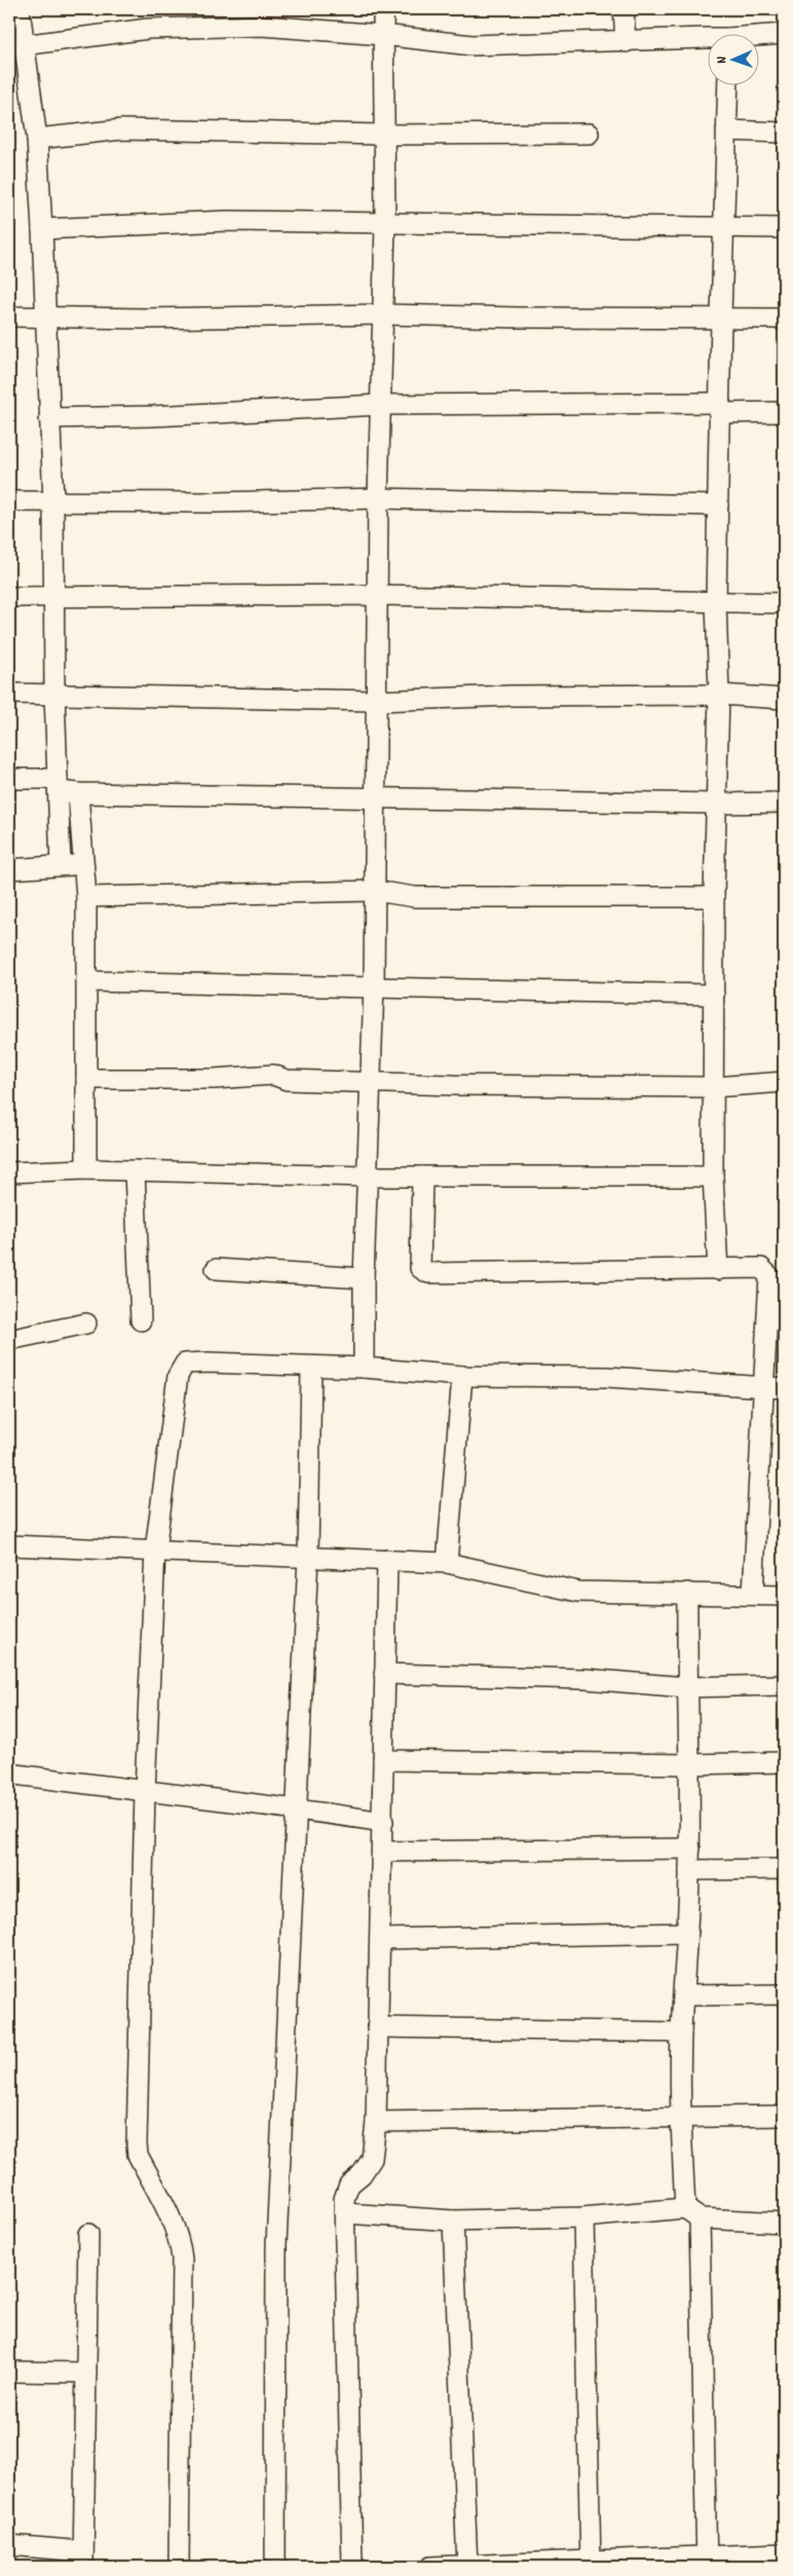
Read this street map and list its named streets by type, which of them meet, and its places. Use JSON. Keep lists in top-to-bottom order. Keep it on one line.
{"north":"left"}
